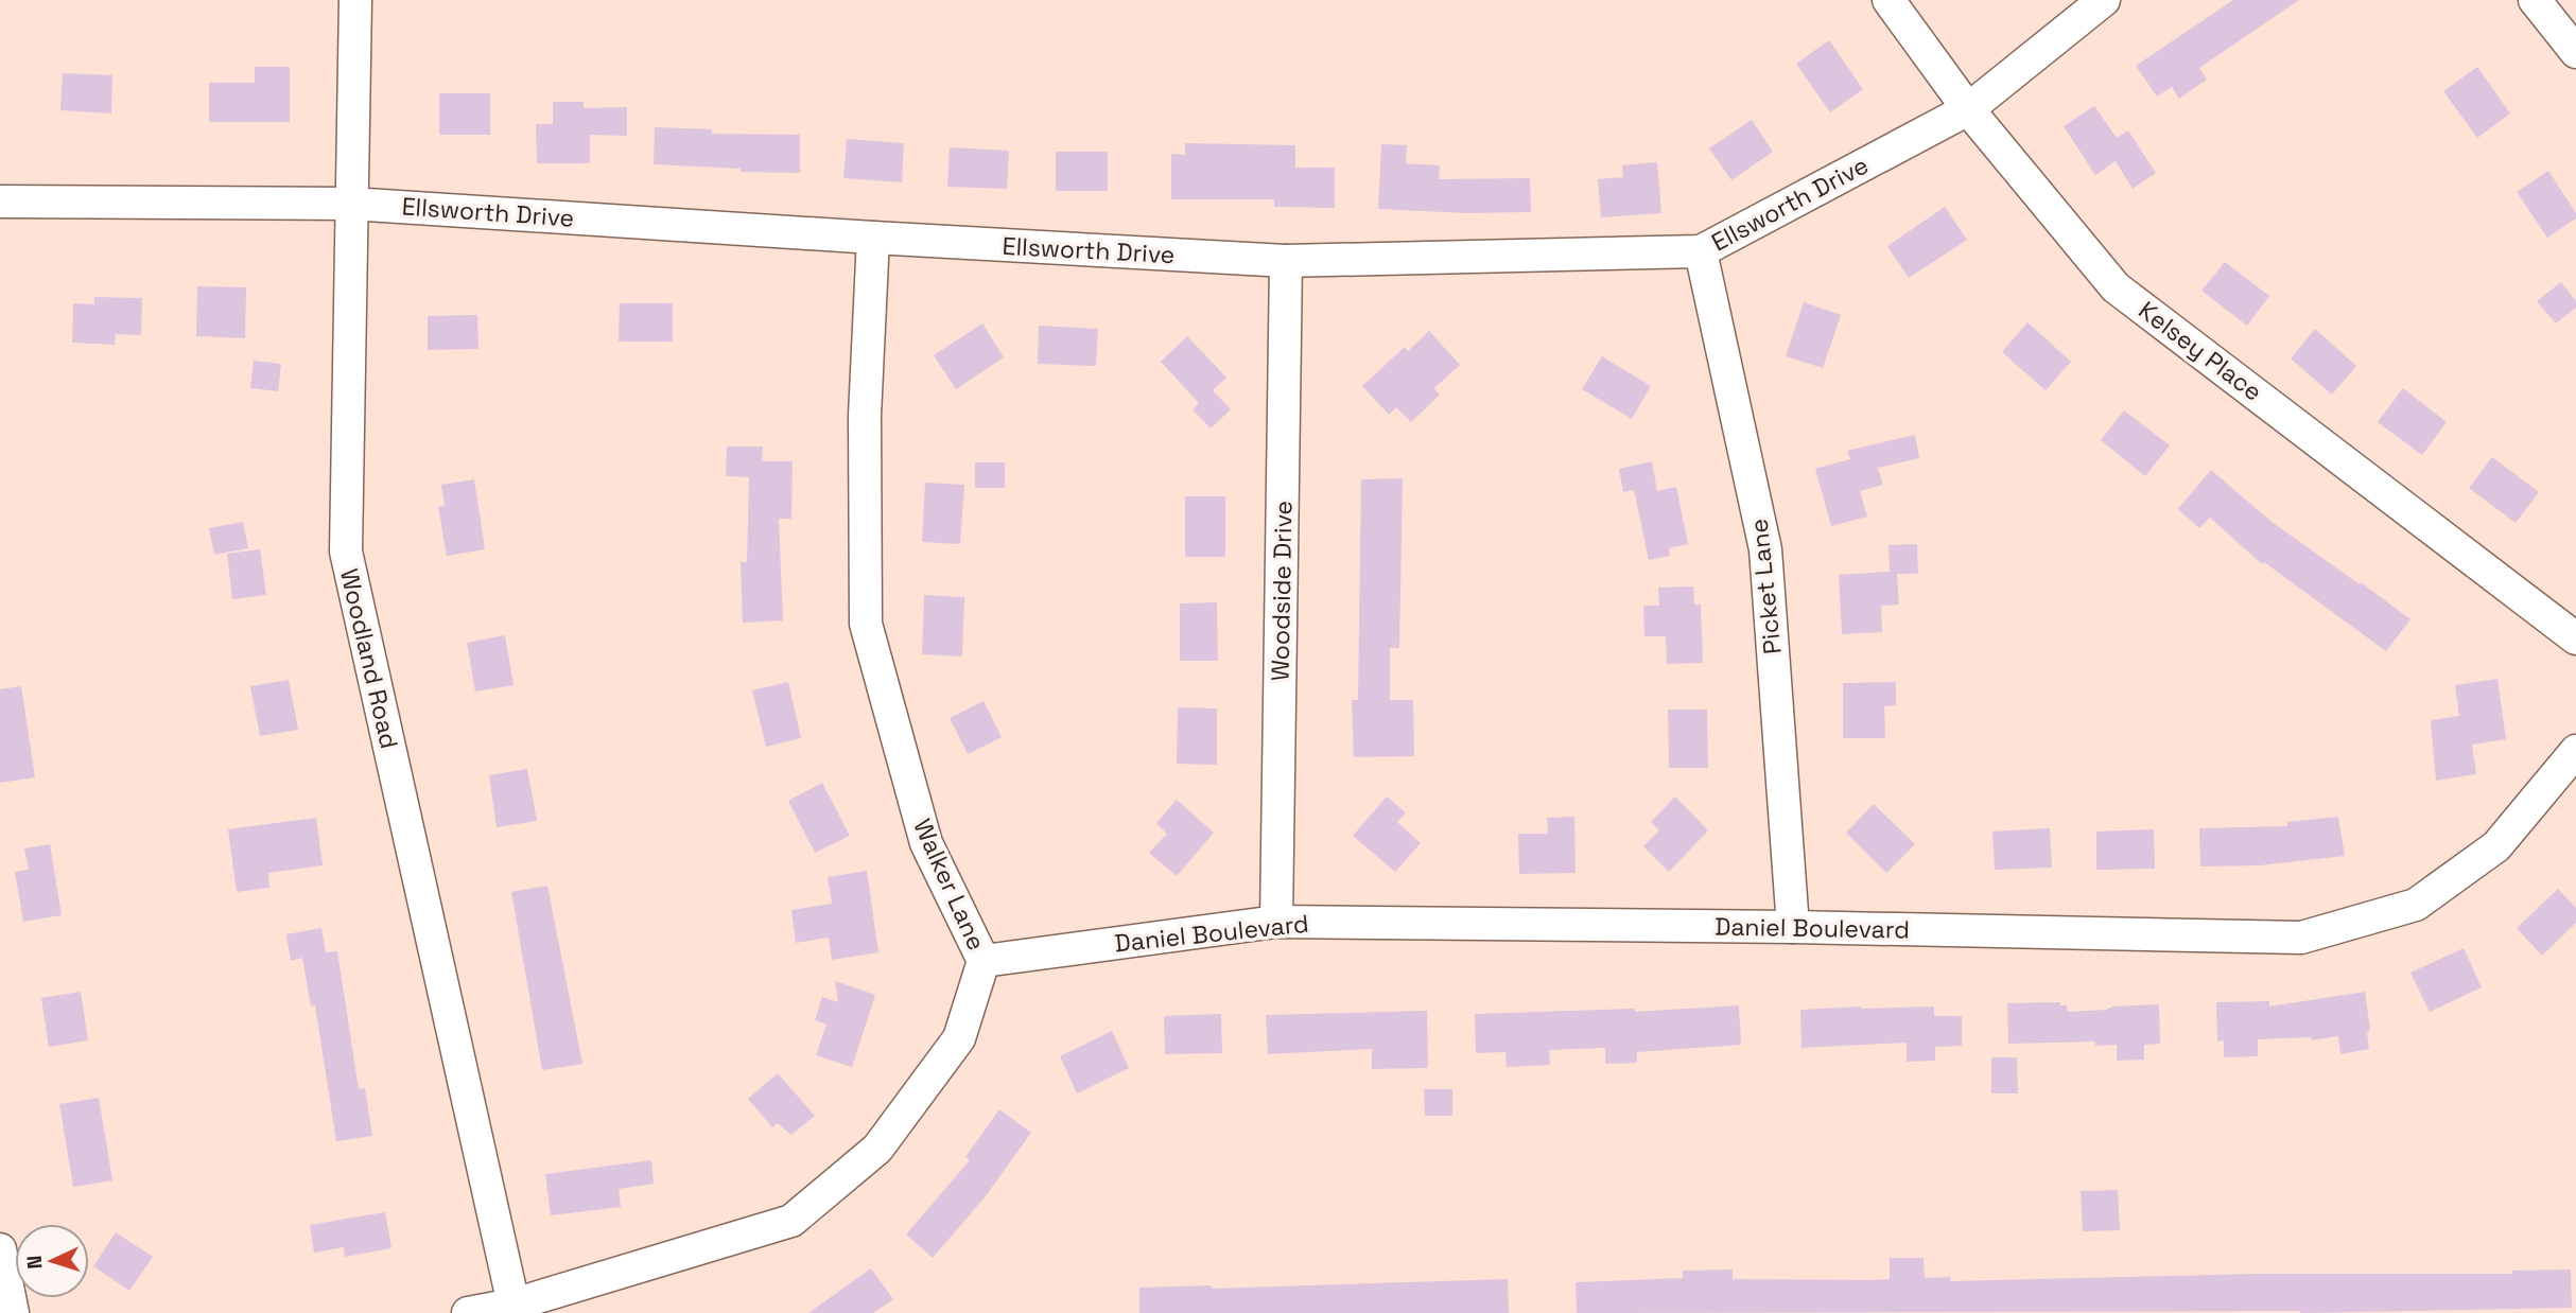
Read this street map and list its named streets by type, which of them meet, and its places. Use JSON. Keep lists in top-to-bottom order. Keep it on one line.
{"streets":{"street":["Ellsworth Drive","Kelsey Place","Picket Lane","Woodside Drive","Woodland Road","Walker Lane","Daniel Boulevard"]},"crossings":[["Ellsworth Drive","Kelsey Place"],["Ellsworth Drive","Picket Lane"],["Ellsworth Drive","Woodside Drive"],["Ellsworth Drive","Woodland Road"],["Ellsworth Drive","Walker Lane"],["Picket Lane","Daniel Boulevard"],["Woodside Drive","Daniel Boulevard"],["Woodland Road","Walker Lane"],["Walker Lane","Daniel Boulevard"]],"north":"left"}
